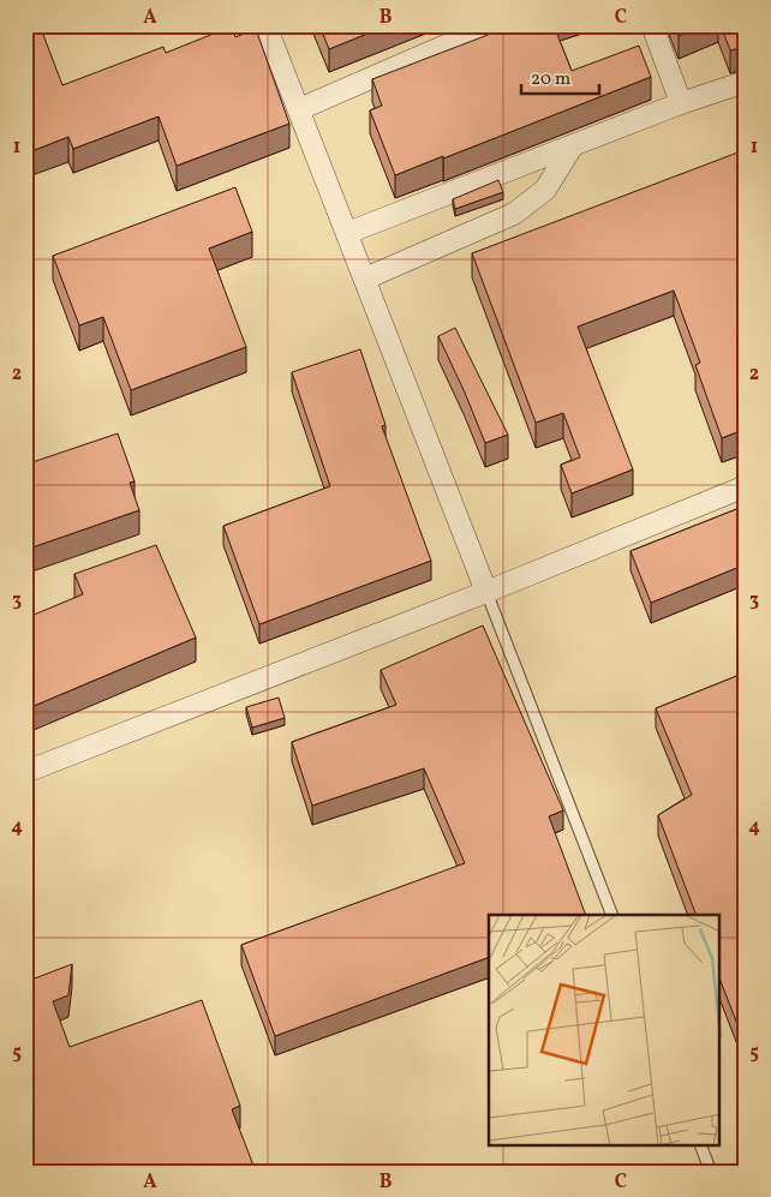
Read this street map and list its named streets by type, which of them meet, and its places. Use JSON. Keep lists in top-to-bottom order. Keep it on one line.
{"scale_bar":"20 m","grid":{"columns":["A","B","C"],"rows":["1","2","3","4","5"]}}
